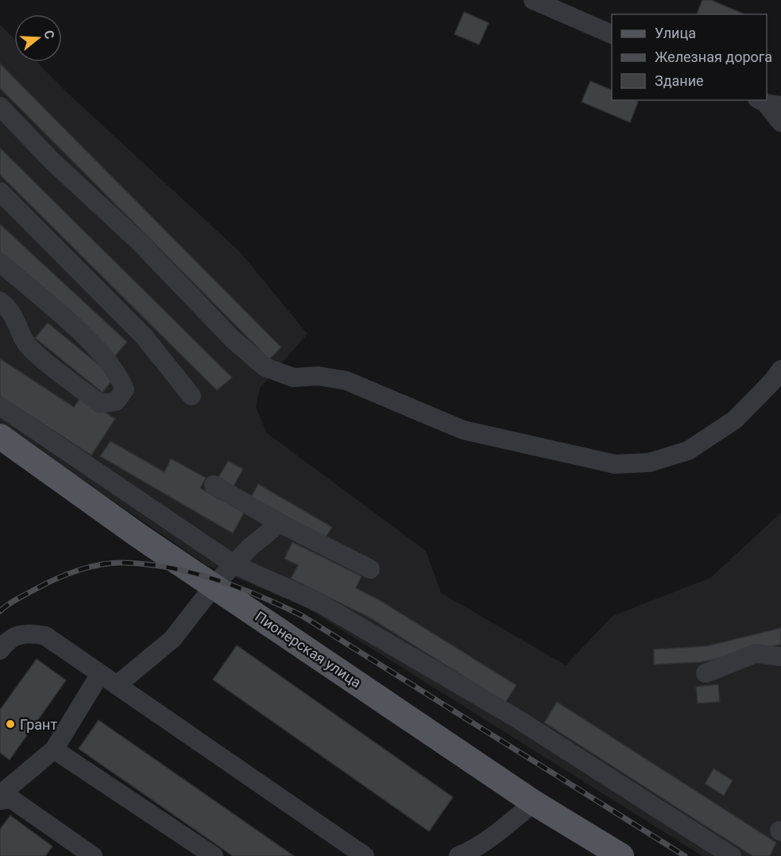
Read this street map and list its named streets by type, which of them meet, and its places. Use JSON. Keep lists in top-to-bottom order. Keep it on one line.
{"streets":{"main road":["Пионерская улица"]},"places":["Грант"],"legend":["Улица","Железная дорога","Здание"],"north":"right"}
